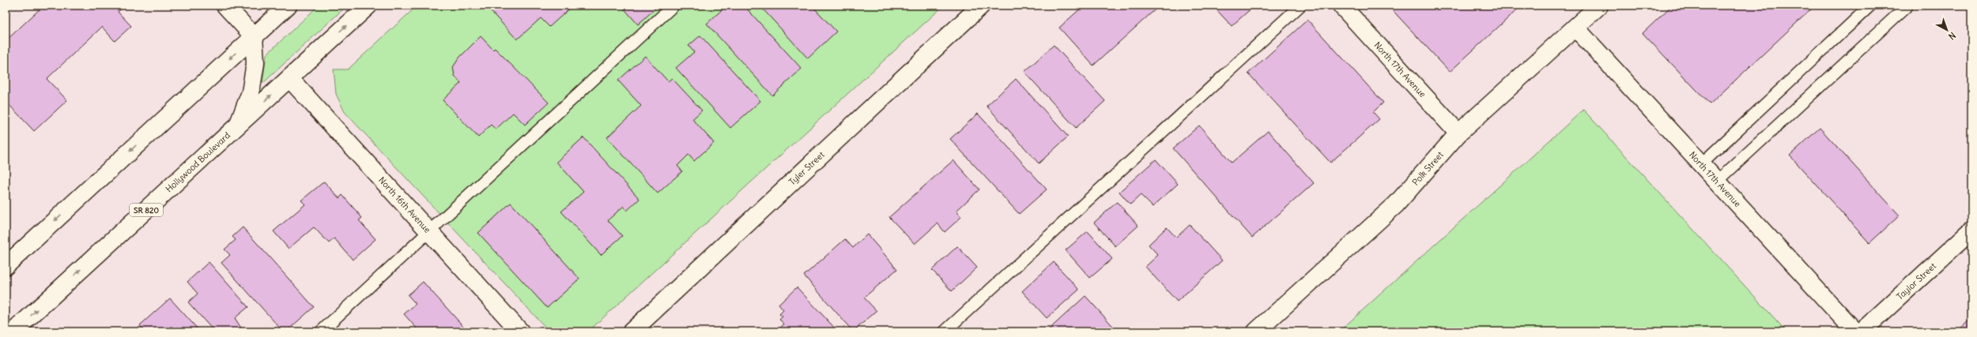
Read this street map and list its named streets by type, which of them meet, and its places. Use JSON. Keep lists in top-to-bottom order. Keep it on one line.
{"streets":{"street":["North 17th Avenue","Hollywood Boulevard","Tyler Street","Polk Street","North 16th Avenue","SR 820","Taylor Street"]},"crossings":[["North 17th Avenue","Polk Street"],["Hollywood Boulevard","North 16th Avenue"]],"north":"bottom right"}
